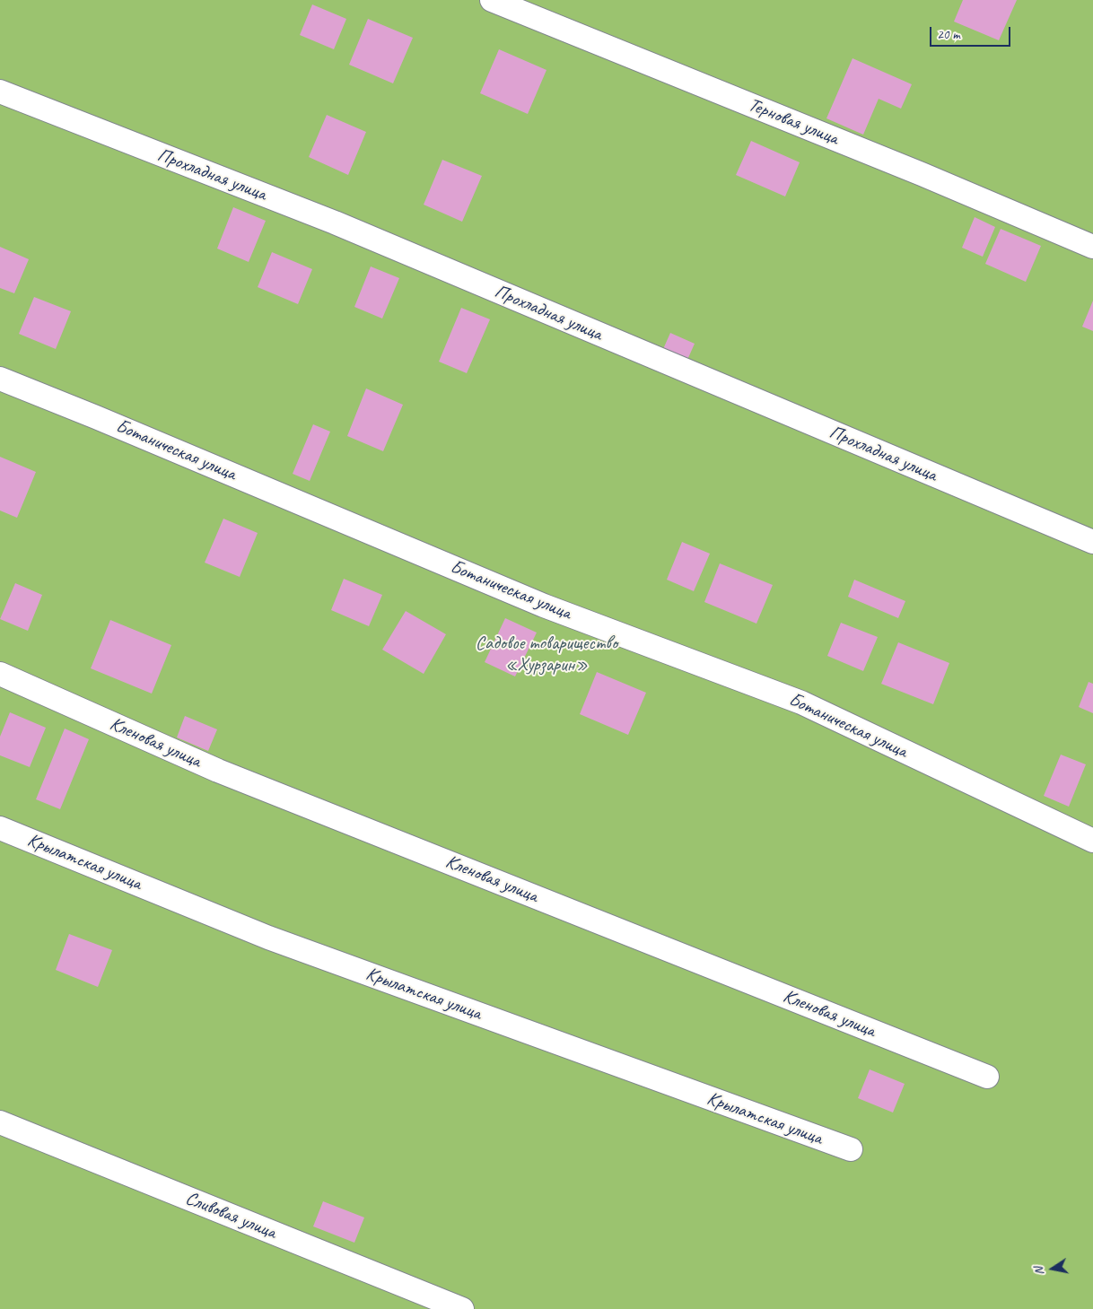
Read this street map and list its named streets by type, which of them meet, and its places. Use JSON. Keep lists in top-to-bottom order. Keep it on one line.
{"streets":{"street":["Терновая улица","Прохладная улица","Ботаническая улица","Кленовая улица","Крылатская улица","Сливовая улица"]},"parks":["Садовое товарищество «Хурзарин»"],"scale_bar":"20 m","north":"left"}
